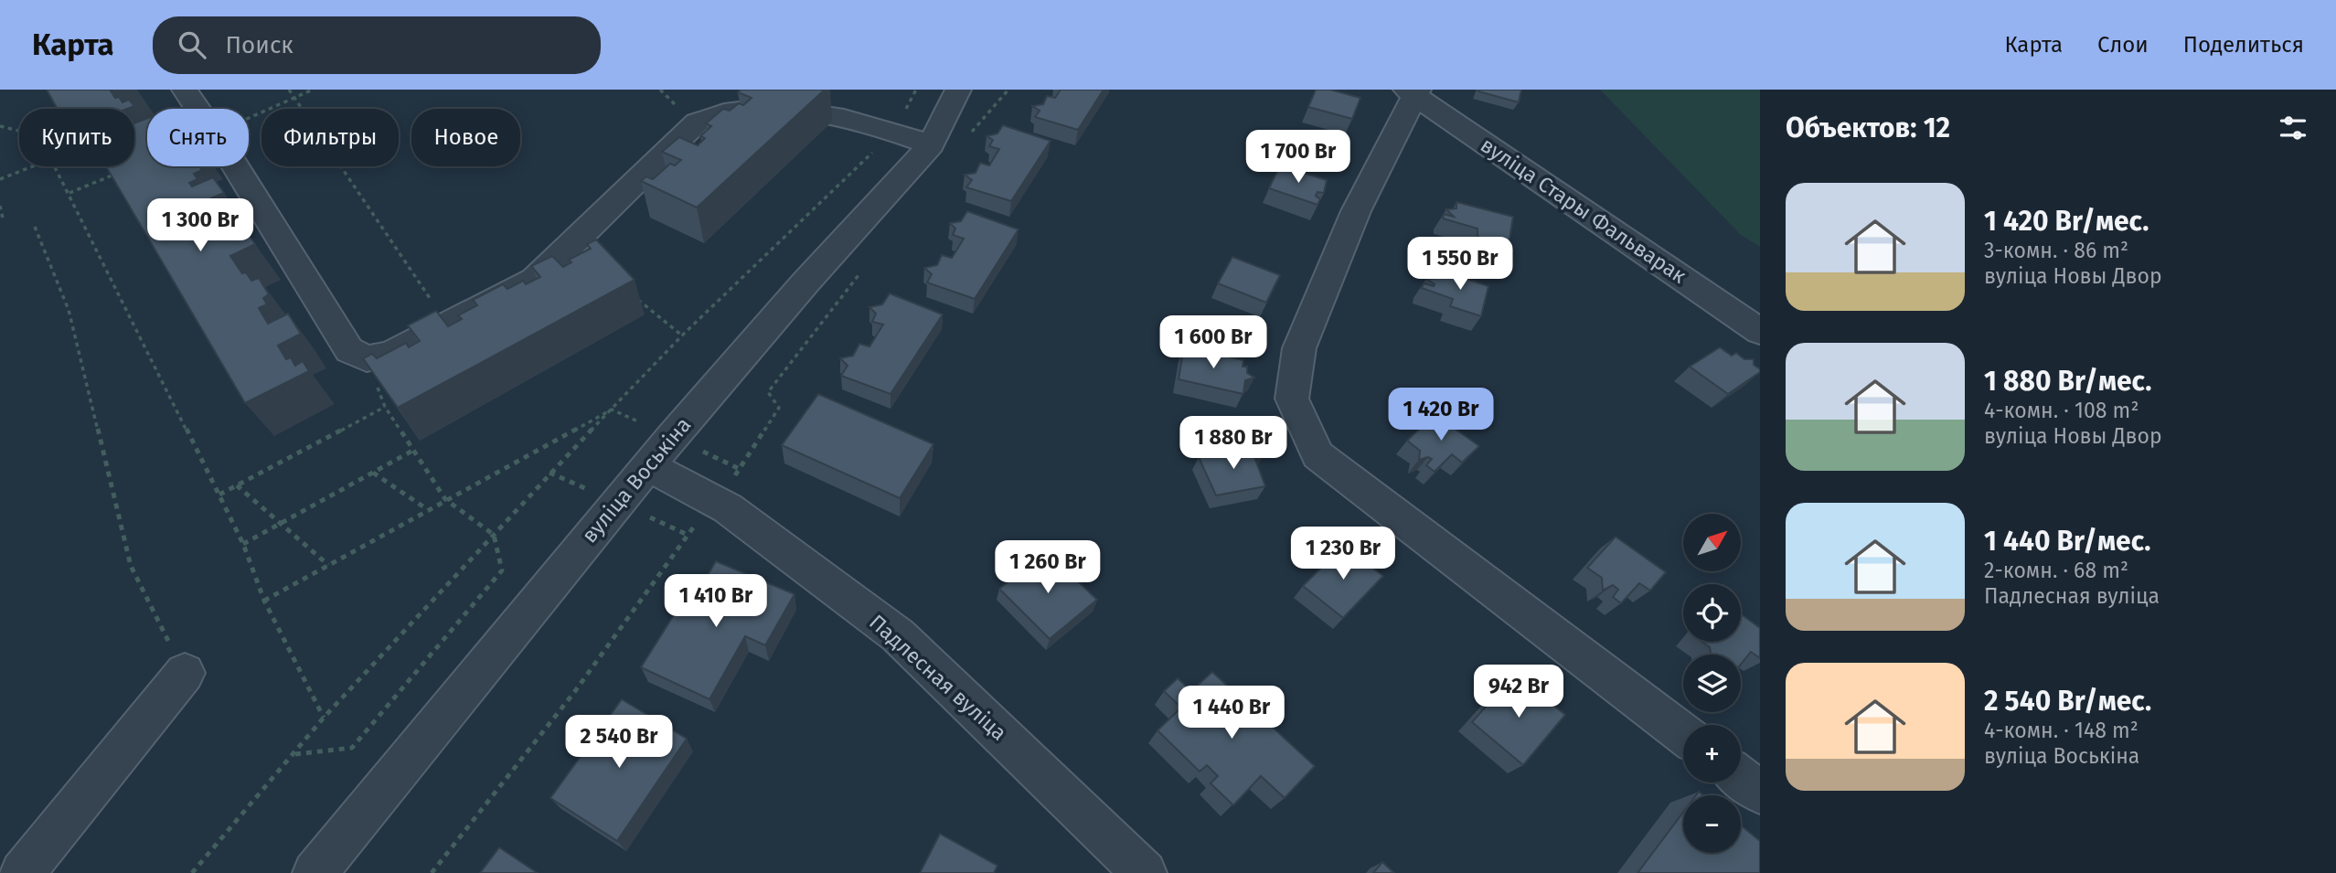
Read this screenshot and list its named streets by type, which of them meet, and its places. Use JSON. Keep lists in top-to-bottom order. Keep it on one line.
{"streets":{"street":["вуліца Стары Фальварак","вуліца Воськіна","Падлесная вуліца"]},"crossings":[["вуліца Воськіна","Падлесная вуліца"]],"north":"top right","page":{"header":"Карта","search":"Поиск","nav":["Карта","Слои","Поделиться"],"heading":"Объектов: 12","chip":["Купить","Снять","Фильтры","Новое"],"price":["1 700 Br","1 300 Br","1 550 Br","1 600 Br","1 420 Br","1 880 Br","1 230 Br","1 260 Br","1 410 Br","942 Br","1 440 Br","2 540 Br"],"list":[{"name":"1 420 Br/мес.","note":"3-комн. · 86 m² · вуліца Новы Двор"},{"name":"1 880 Br/мес.","note":"4-комн. · 108 m² · вуліца Новы Двор"},{"name":"1 440 Br/мес.","note":"2-комн. · 68 m² · Падлесная вуліца"},{"name":"2 540 Br/мес.","note":"4-комн. · 148 m² · вуліца Воськіна"}],"map_buttons":["+","−"]}}
